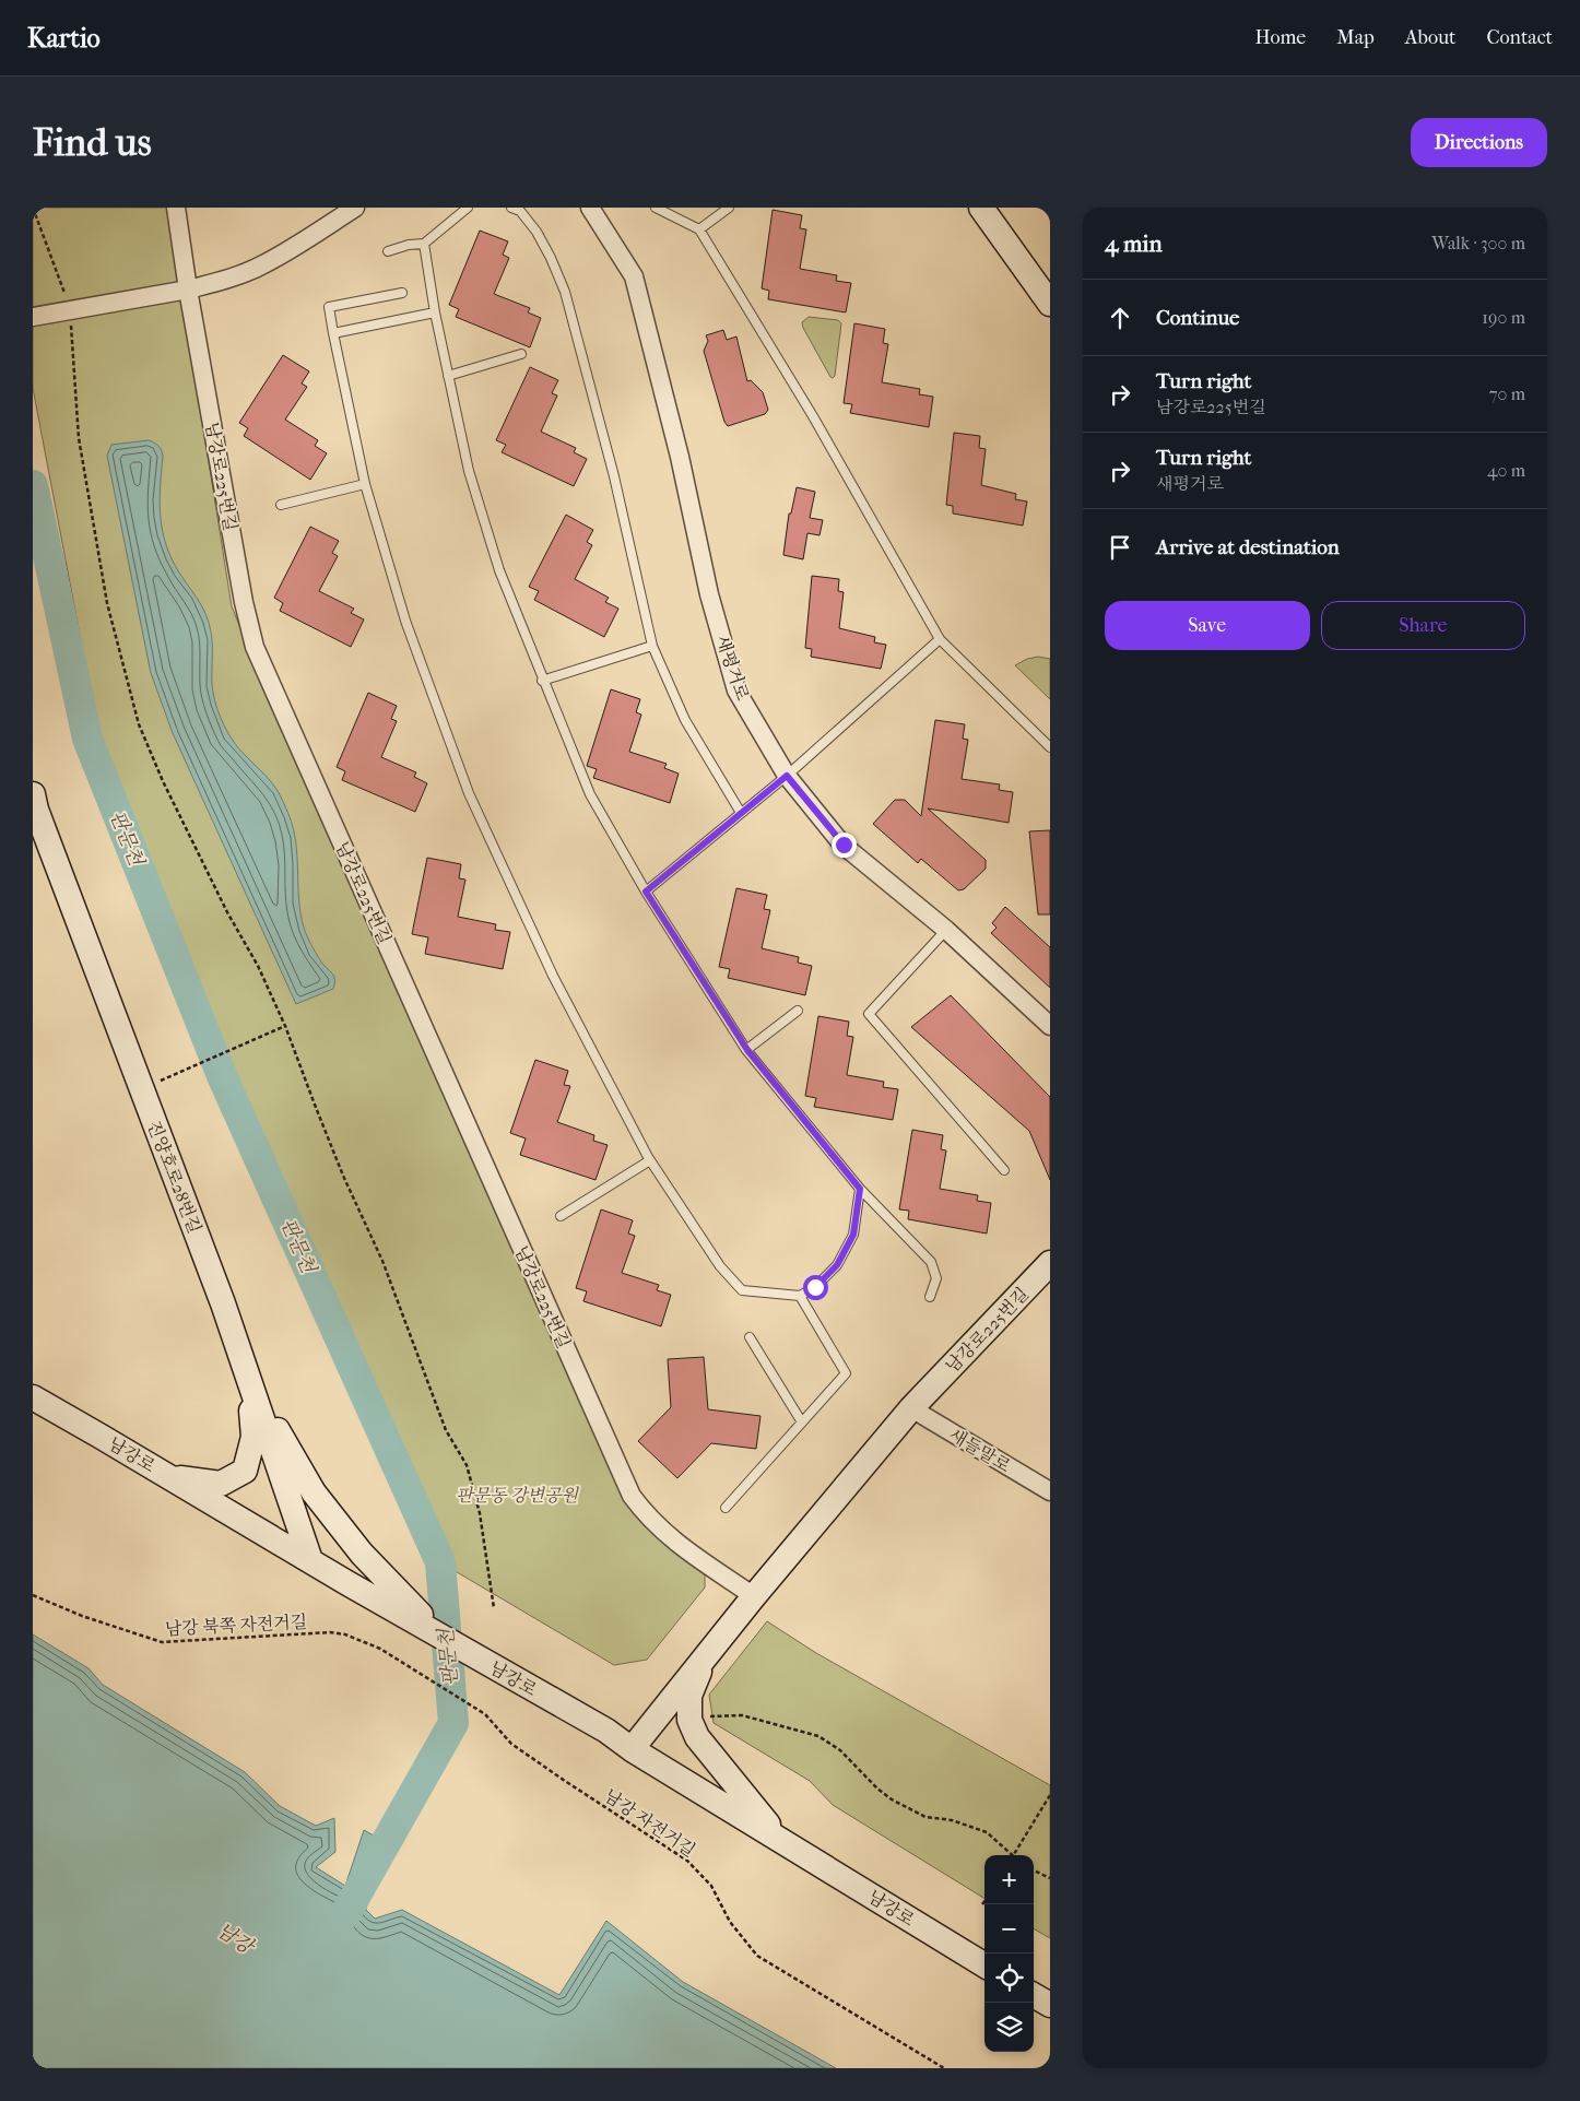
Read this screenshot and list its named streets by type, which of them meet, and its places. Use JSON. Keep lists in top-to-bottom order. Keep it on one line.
{"streets":{"street":["남강로225번길","새평거로","진양호로28번길","새들말로","남강로"],"path":["남강 북쪽 자전거길","남강 자전거길"]},"crossings":[["남강로225번길","새들말로"],["남강로225번길","남강로"],["진양호로28번길","남강로"],["남강 북쪽 자전거길","남강 자전거길"]],"water":["판문천","남강"],"parks":["판문동 강변공원"],"page":{"header":"Kartio","nav":["Home","Map","About","Contact"],"buttons":["Directions",["Save","Share"]],"title":"Find us","heading":["4 min","Walk · 300 m"],"list":[["Continue","190 m"],["Turn right","남강로225번길","70 m"],["Turn right","새평거로","40 m"],"Arrive at destination"],"map_buttons":["+","−"]}}
